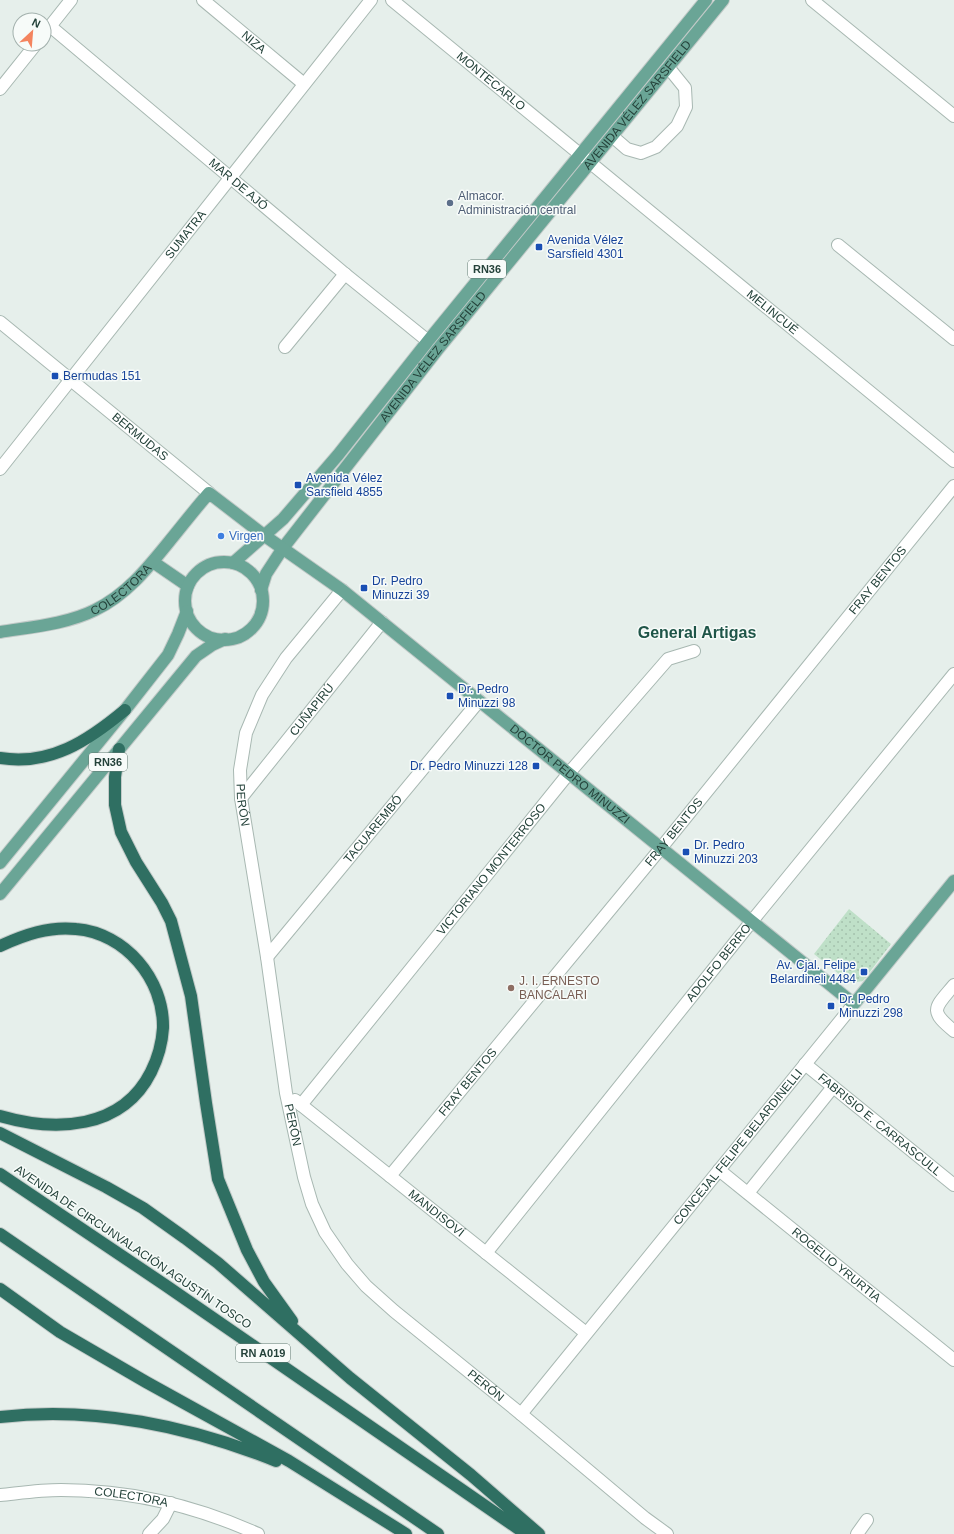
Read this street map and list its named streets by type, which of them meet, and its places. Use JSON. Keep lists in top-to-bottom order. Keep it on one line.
{"streets":{"highway":["AVENIDA DE CIRCUNVALACIÓN AGUSTÍN TOSCO","RN A019"],"main road":["AVENIDA VÉLEZ SARSFIELD","RN36","BERMUDAS","COLECTORA","DOCTOR PEDRO MINUZZI","CONCEJAL FELIPE BELARDINELLI"],"street":["NIZA","MONTECARLO","MAR DE AJÓ","SUMATRA","MELINCUÉ","FRAY BENTOS","CUÑAPIRÚ","PERÓN","TACUAREMBÓ","VICTORIANO MONTERROSO","ADOLFO BERRO","FABRISIO E. CARRASCULL","MANDISOVÍ","ROGELIO YRURTIA"]},"crossings":[["NIZA","SUMATRA"],["MONTECARLO","AVENIDA VÉLEZ SARSFIELD"],["MONTECARLO","MELINCUÉ"],["AVENIDA VÉLEZ SARSFIELD","MAR DE AJÓ"],["AVENIDA VÉLEZ SARSFIELD","RN36"],["AVENIDA VÉLEZ SARSFIELD","MELINCUÉ"],["AVENIDA VÉLEZ SARSFIELD","BERMUDAS"],["AVENIDA VÉLEZ SARSFIELD","DOCTOR PEDRO MINUZZI"],["MAR DE AJÓ","SUMATRA"],["SUMATRA","BERMUDAS"],["BERMUDAS","COLECTORA"],["BERMUDAS","DOCTOR PEDRO MINUZZI"],["FRAY BENTOS","DOCTOR PEDRO MINUZZI"],["FRAY BENTOS","MANDISOVÍ"],["CUÑAPIRÚ","DOCTOR PEDRO MINUZZI"],["CUÑAPIRÚ","PERÓN"],["DOCTOR PEDRO MINUZZI","PERÓN"],["DOCTOR PEDRO MINUZZI","TACUAREMBÓ"],["DOCTOR PEDRO MINUZZI","VICTORIANO MONTERROSO"],["DOCTOR PEDRO MINUZZI","ADOLFO BERRO"],["DOCTOR PEDRO MINUZZI","CONCEJAL FELIPE BELARDINELLI"],["PERÓN","TACUAREMBÓ"],["PERÓN","CONCEJAL FELIPE BELARDINELLI"],["PERÓN","MANDISOVÍ"],["VICTORIANO MONTERROSO","MANDISOVÍ"],["ADOLFO BERRO","MANDISOVÍ"],["FABRISIO E. CARRASCULL","CONCEJAL FELIPE BELARDINELLI"],["CONCEJAL FELIPE BELARDINELLI","MANDISOVÍ"],["CONCEJAL FELIPE BELARDINELLI","ROGELIO YRURTIA"]],"districts":["General Artigas"],"places":{"other":["Almacor. Administración central","Virgen","J. I. ERNESTO BANCALARI"],"transit":["Avenida Vélez Sarsfield 4301","Bermudas 151","Avenida Vélez Sarsfield 4855","Dr. Pedro Minuzzi 39","Dr. Pedro Minuzzi 98","Dr. Pedro Minuzzi 128","Dr. Pedro Minuzzi 203","Av. Cjal. Felipe Belardineli 4484","Dr. Pedro Minuzzi 298"]},"north":"top right"}
